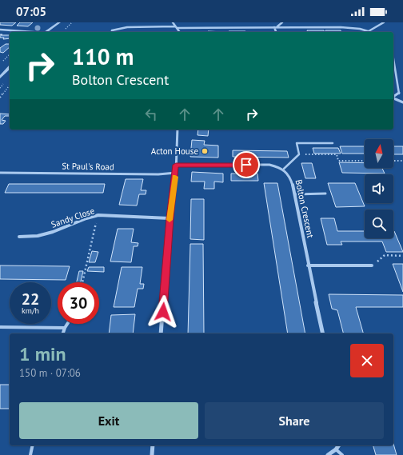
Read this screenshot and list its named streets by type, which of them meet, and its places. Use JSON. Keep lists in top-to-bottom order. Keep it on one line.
{"streets":{"street":["St Paul's Road","Bolton Crescent","Sandy Close"]},"places":["Acton House"],"north":"top","page":{"status":"07:05","turn":["110 m","Bolton Crescent"],"speed":"22 km/h","limit":"30","heading":["1 min","150 m · 07:06"],"buttons":["Exit","Share"]}}
